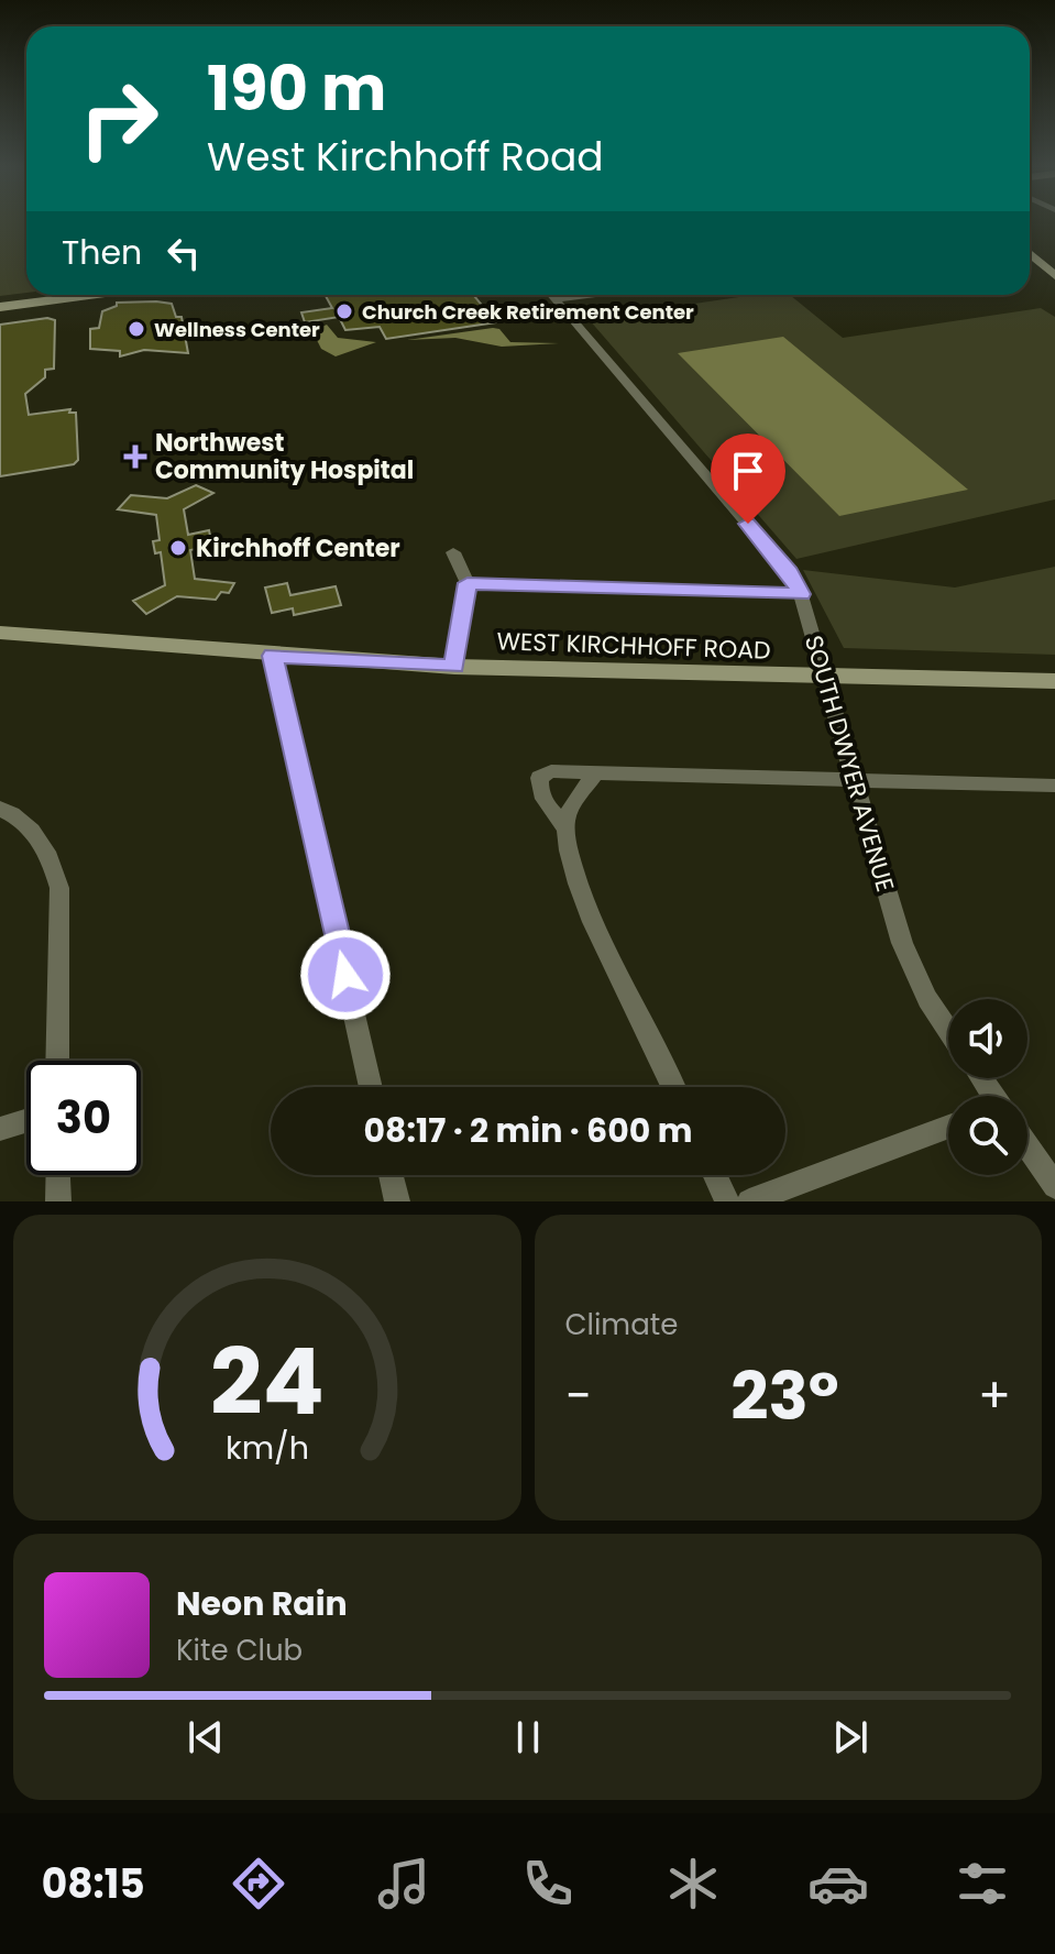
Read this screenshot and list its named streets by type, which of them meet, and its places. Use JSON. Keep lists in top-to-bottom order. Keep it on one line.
{"streets":{"main road":["WEST KIRCHHOFF ROAD"],"street":["SOUTH DWYER AVENUE"]},"crossings":[["WEST KIRCHHOFF ROAD","SOUTH DWYER AVENUE"]],"places":{"other":["Church Creek Retirement Center","Wellness Center","Kirchhoff Center"],"health":["Northwest Community Hospital"]},"page":{"turn":["190 m","West Kirchhoff Road"],"then":"Then","limit":"30","trip":"08:17 · 2 min · 600 m","tile":"Climate","heat":["−","23°","+"],"song":["Neon Rain","Kite Club"],"tabs":"08:15","gauge":["24","km/h"]}}
